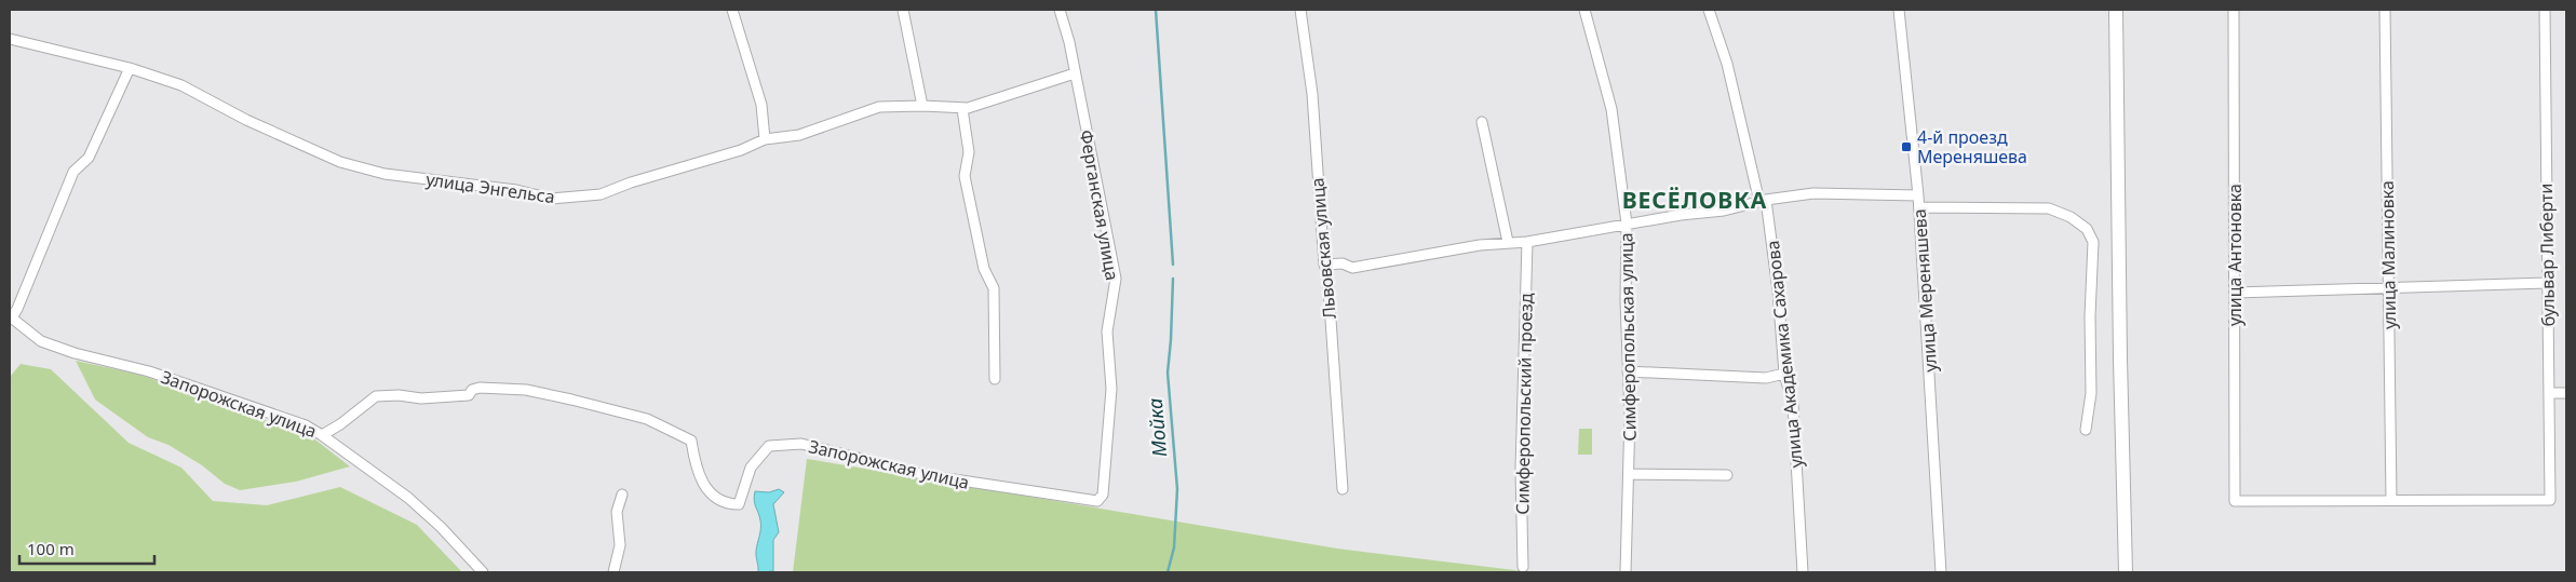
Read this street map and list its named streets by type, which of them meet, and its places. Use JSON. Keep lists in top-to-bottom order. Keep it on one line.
{"streets":{"street":["улица Энгельса","Ферганская улица","Львовская улица","улица Антоновка","улица Малиновка","бульвар Либерти","улица Мереняшева","Симферопольская улица","улица Академика Сахарова","Запорожская улица","Симферопольский проезд"]},"crossings":[["улица Энгельса","Ферганская улица"],["улица Энгельса","Запорожская улица"],["Ферганская улица","Запорожская улица"],["улица Антоновка","улица Малиновка"],["улица Антоновка","бульвар Либерти"],["улица Малиновка","бульвар Либерти"]],"districts":["ВЕСЁЛОВКА"],"water":["Мойка"],"places":{"transit":["4-й проезд Мереняшева"]},"scale_bar":"100 m"}
